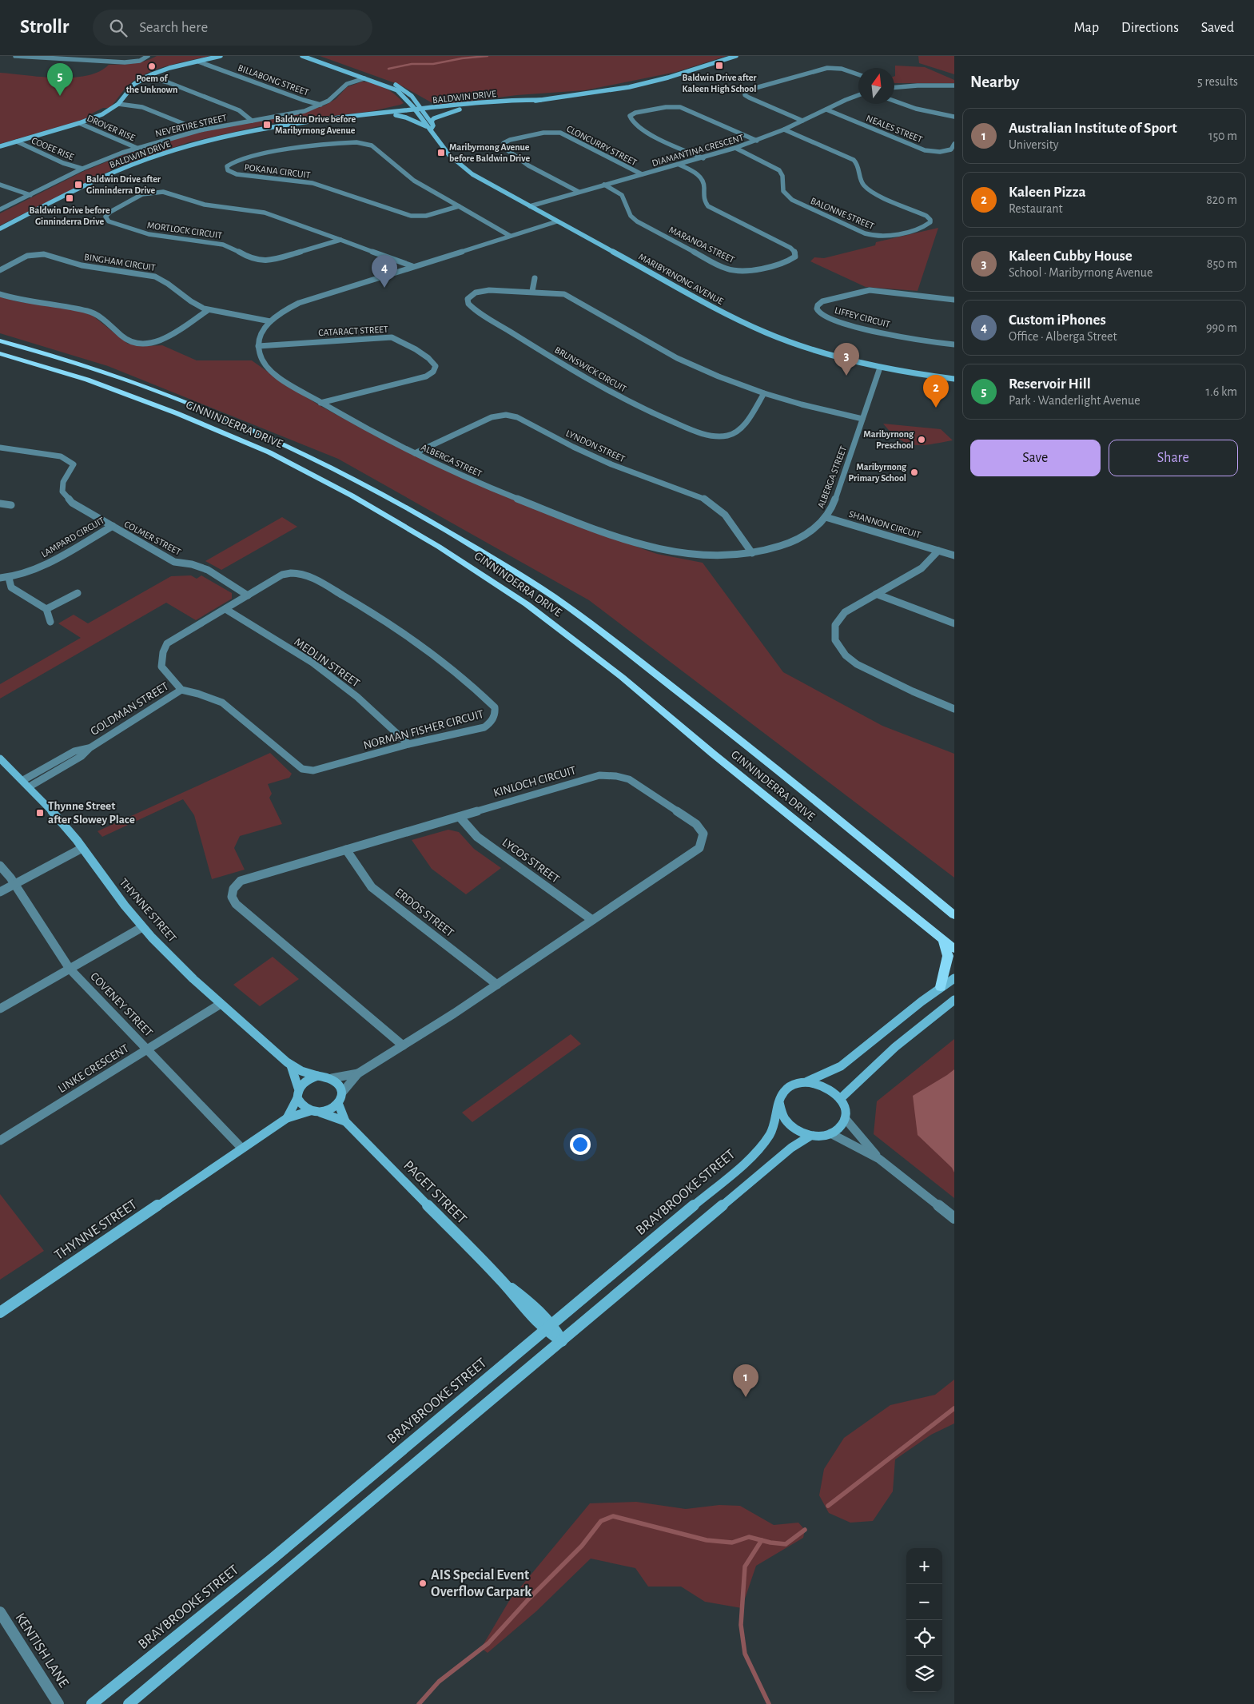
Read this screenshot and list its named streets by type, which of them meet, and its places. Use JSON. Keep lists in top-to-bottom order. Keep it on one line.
{"streets":{"main road":["GINNINDERRA DRIVE"],"street":["BILLABONG STREET","BALDWIN DRIVE","NEVERTIRE STREET","DROVER RISE","NEALES STREET","CLONCURRY STREET","COOEE RISE","DIAMANTINA CRESCENT","POKANA CIRCUIT","BALONNE STREET","MORTLOCK CIRCUIT","MARANOA STREET","BINGHAM CIRCUIT","MARIBYRNONG AVENUE","LIFFEY CIRCUIT","CATARACT STREET","BRUNSWICK CIRCUIT","LYNDON STREET","ALBERGA STREET","SHANNON CIRCUIT","LAMPARD CIRCUIT","COLMER STREET","MEDLIN STREET","GOLDMAN STREET","NORMAN FISHER CIRCUIT","KINLOCH CIRCUIT","LYCOS STREET","THYNNE STREET","ERDOS STREET","COVENEY STREET","LINKE CRESCENT","PAGET STREET","BRAYBROOKE STREET","KENTISH LANE"]},"crossings":[["BILLABONG STREET","NEVERTIRE STREET"],["BALDWIN DRIVE","MARIBYRNONG AVENUE"],["NEVERTIRE STREET","DROVER RISE"],["NEVERTIRE STREET","COOEE RISE"],["NEVERTIRE STREET","MARIBYRNONG AVENUE"],["NEALES STREET","DIAMANTINA CRESCENT"],["CLONCURRY STREET","DIAMANTINA CRESCENT"],["DIAMANTINA CRESCENT","BALONNE STREET"],["DIAMANTINA CRESCENT","MARANOA STREET"],["DIAMANTINA CRESCENT","MARIBYRNONG AVENUE"],["MARIBYRNONG AVENUE","ALBERGA STREET"],["CATARACT STREET","ALBERGA STREET"],["BRUNSWICK CIRCUIT","ALBERGA STREET"],["LYNDON STREET","ALBERGA STREET"],["ALBERGA STREET","SHANNON CIRCUIT"],["LAMPARD CIRCUIT","COLMER STREET"],["COLMER STREET","NORMAN FISHER CIRCUIT"],["MEDLIN STREET","NORMAN FISHER CIRCUIT"],["GOLDMAN STREET","NORMAN FISHER CIRCUIT"],["GOLDMAN STREET","THYNNE STREET"],["KINLOCH CIRCUIT","LYCOS STREET"],["KINLOCH CIRCUIT","THYNNE STREET"],["KINLOCH CIRCUIT","ERDOS STREET"],["KINLOCH CIRCUIT","PAGET STREET"],["THYNNE STREET","COVENEY STREET"],["THYNNE STREET","LINKE CRESCENT"],["THYNNE STREET","PAGET STREET"],["COVENEY STREET","LINKE CRESCENT"],["PAGET STREET","BRAYBROOKE STREET"]],"places":{"transit":["Baldwin Drive after Kaleen High School","Baldwin Drive before Maribyrnong Avenue","Maribyrnong Avenue before Baldwin Drive","Baldwin Drive after Ginninderra Drive","Baldwin Drive before Ginninderra Drive","Thynne Street after Slowey Place"],"other":["Poem of the Unknown","Maribyrnong Preschool","Maribyrnong Primary School","AIS Special Event Overflow Carpark"]},"north":"top","page":{"header":"Strollr","search":"Search here","nav":["Map","Directions","Saved"],"heading":["Nearby","5 results"],"pins":["5","4","3","2","1"],"list":[{"mark":"1","name":"Australian Institute of Sport","note":"University","value":"150 m"},{"mark":"2","name":"Kaleen Pizza","note":"Restaurant","value":"820 m"},{"mark":"3","name":"Kaleen Cubby House","note":"School · Maribyrnong Avenue","value":"850 m"},{"mark":"4","name":"Custom iPhones","note":"Office · Alberga Street","value":"990 m"},{"mark":"5","name":"Reservoir Hill","note":"Park · Wanderlight Avenue","value":"1.6 km"}],"buttons":["Save","Share"],"map_buttons":["+","−"]}}
